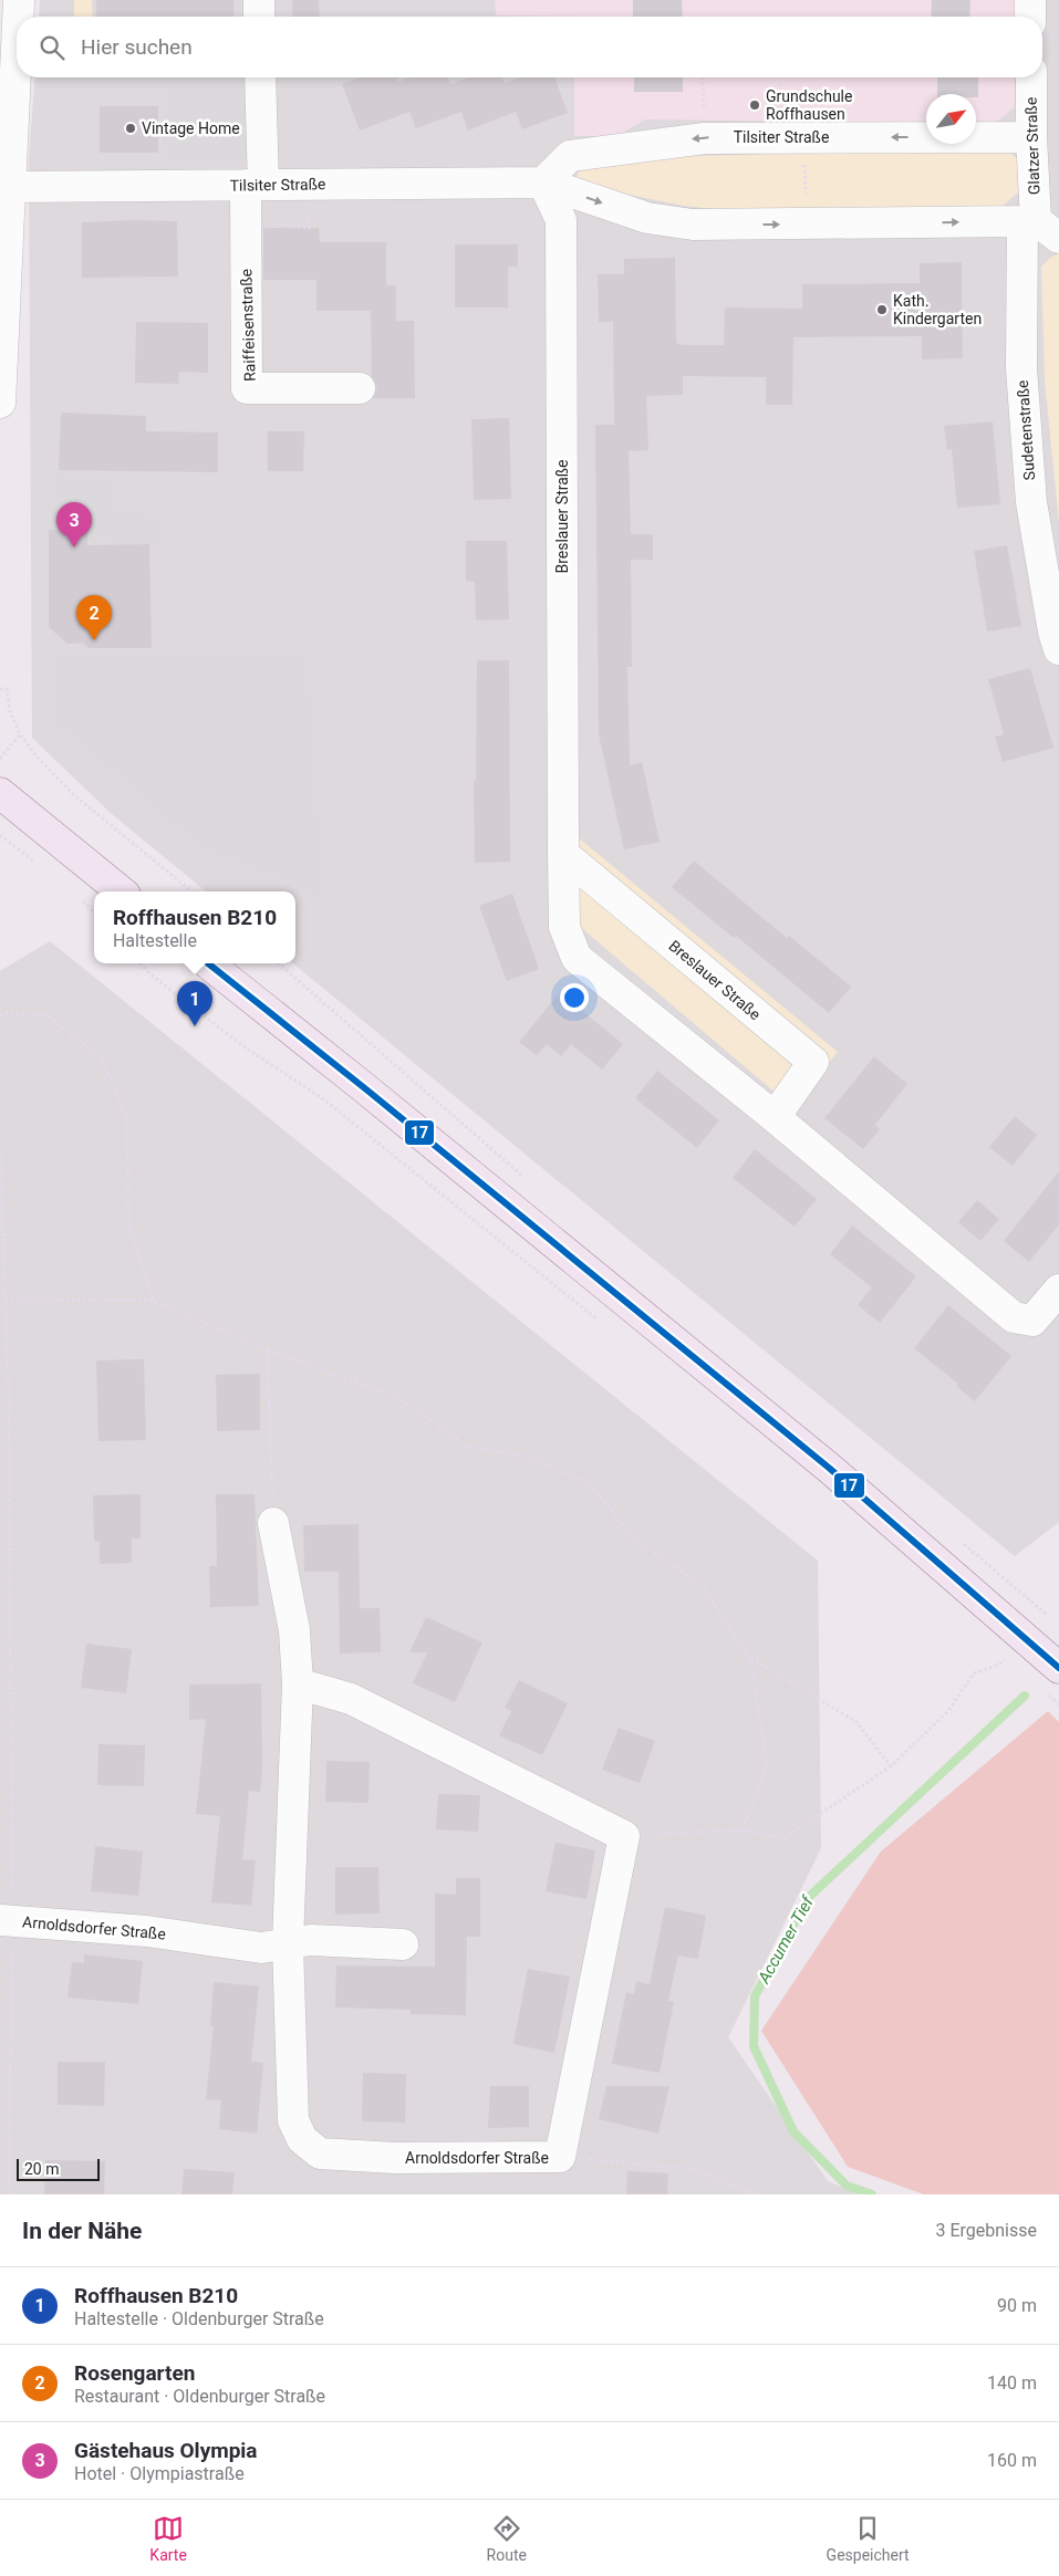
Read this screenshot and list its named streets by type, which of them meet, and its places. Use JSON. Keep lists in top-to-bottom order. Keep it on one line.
{"streets":{"street":["Tilsiter Straße","Glatzer Straße","Raiffeisenstraße","Sudetenstraße","Breslauer Straße","Arnoldsdorfer Straße"]},"crossings":[["Tilsiter Straße","Glatzer Straße"],["Tilsiter Straße","Raiffeisenstraße"],["Tilsiter Straße","Sudetenstraße"],["Tilsiter Straße","Breslauer Straße"],["Glatzer Straße","Sudetenstraße"]],"water":["Accumer Tief"],"places":["Grundschule Roffhausen","Vintage Home","Kath. Kindergarten"],"lines":["transit line 17"],"scale_bar":"20 m","north":"top right","page":{"search":"Hier suchen","pins":["3","2","1"],"popup":["Roffhausen B210","Haltestelle"],"scale":"20 m","heading":["In der Nähe","3 Ergebnisse"],"list":[{"mark":"1","name":"Roffhausen B210","note":"Haltestelle · Oldenburger Straße","value":"90 m"},{"mark":"2","name":"Rosengarten","note":"Restaurant · Oldenburger Straße","value":"140 m"},{"mark":"3","name":"Gästehaus Olympia","note":"Hotel · Olympiastraße","value":"160 m"}],"nav":["Karte","Route","Gespeichert"]}}
